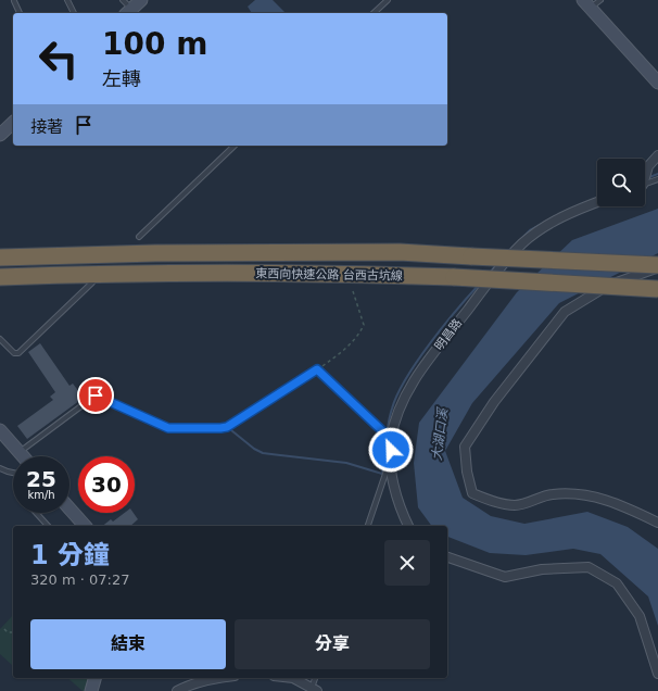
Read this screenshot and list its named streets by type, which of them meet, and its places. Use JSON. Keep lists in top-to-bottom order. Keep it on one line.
{"streets":{"highway":["東西向快速公路 台西古坑線"],"street":["明昌路"]},"water":["大湖口溪"],"page":{"turn":["100 m","左轉"],"then":"接著","speed":"25 km/h","limit":"30","heading":["1 分鐘","320 m · 07:27"],"buttons":["結束","分享"]}}
